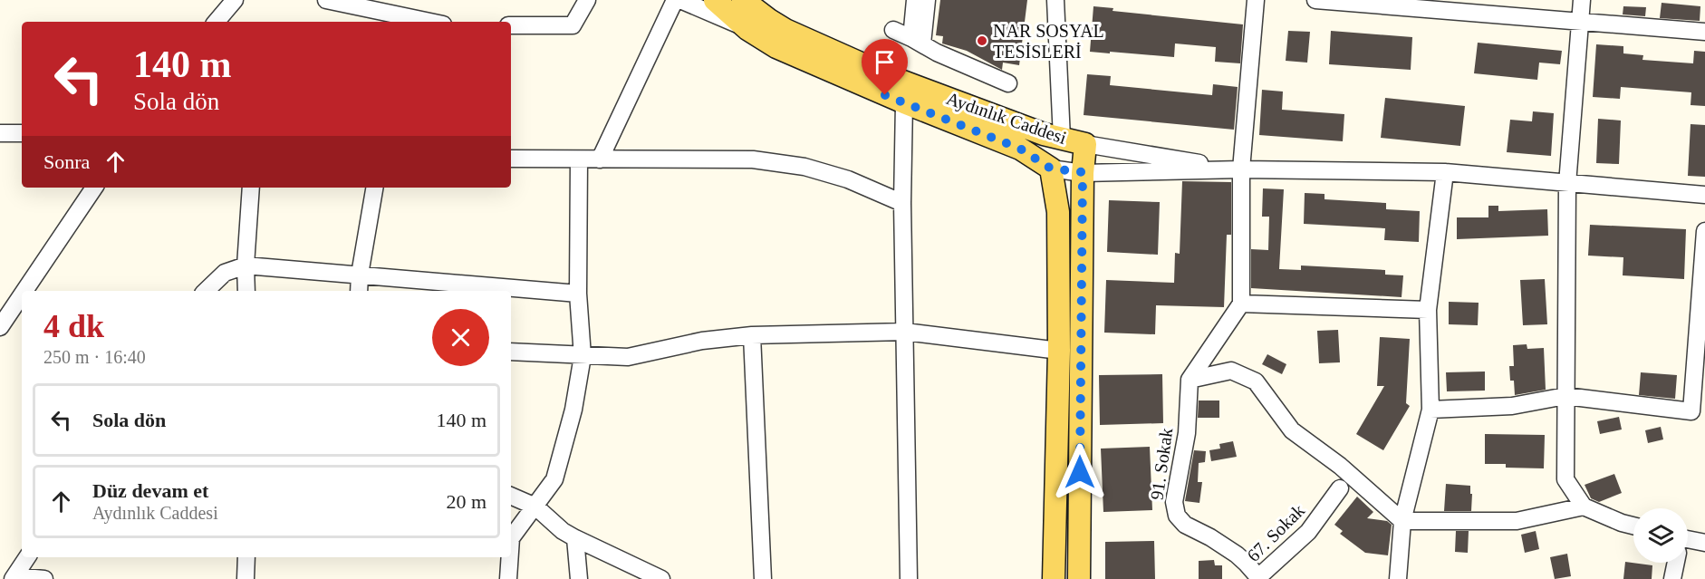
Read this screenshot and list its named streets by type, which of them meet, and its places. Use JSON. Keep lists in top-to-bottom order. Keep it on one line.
{"streets":{"main road":["Aydınlık Caddesi"],"street":["91. Sokak","67. Sokak"]},"crossings":[["91. Sokak","67. Sokak"]],"places":["NAR SOSYAL TESİSLERİ"],"page":{"turn":["140 m","Sola dön"],"then":"Sonra","heading":["4 dk","250 m · 16:40"],"list":[{"name":"Sola dön","value":"140 m"},{"name":"Düz devam et","note":"Aydınlık Caddesi","value":"20 m"}]}}
